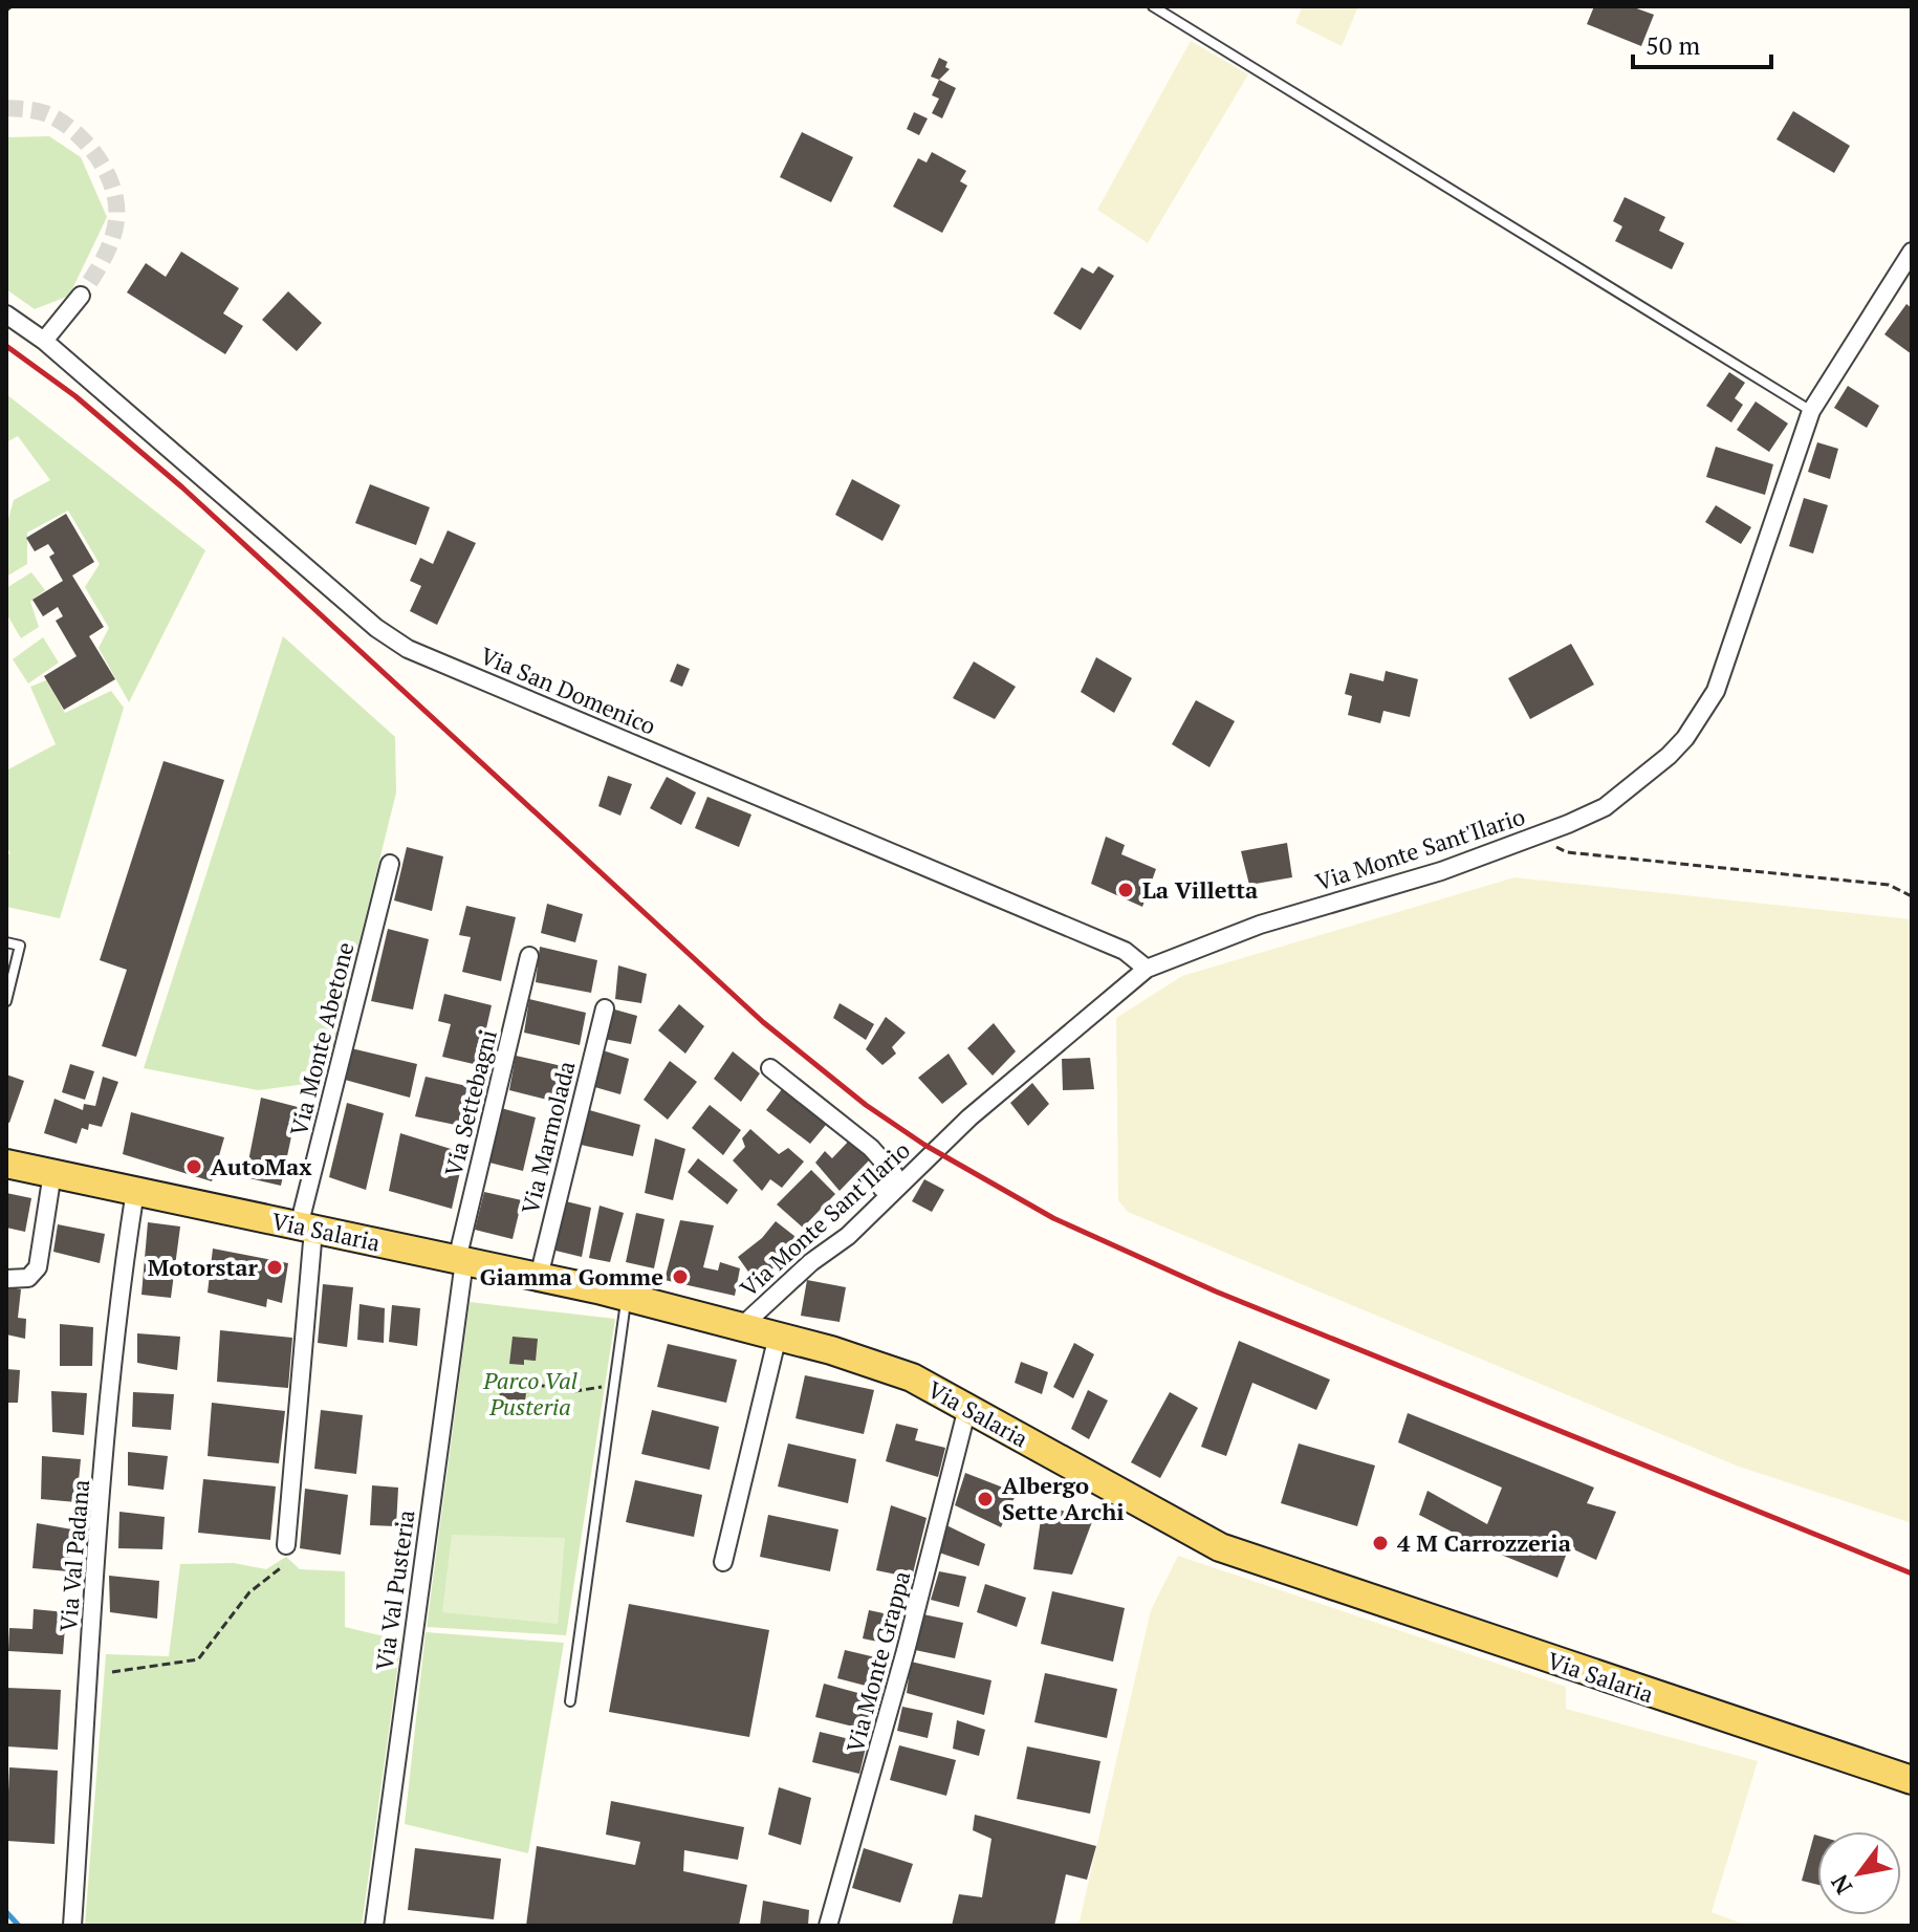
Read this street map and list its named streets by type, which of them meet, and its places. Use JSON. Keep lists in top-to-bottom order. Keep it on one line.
{"streets":{"main road":["Via Salaria"],"street":["Via San Domenico","Via Monte Sant'Ilario","Via Monte Abetone","Via Settebagni","Via Marmolada","Via Val Padana","Via Val Pusteria","Via Monte Grappa"]},"crossings":[["Via San Domenico","Via Monte Sant'Ilario"],["Via Monte Sant'Ilario","Via Salaria"],["Via Monte Abetone","Via Salaria"],["Via Settebagni","Via Salaria"],["Via Settebagni","Via Val Pusteria"],["Via Marmolada","Via Salaria"],["Via Salaria","Via Val Padana"],["Via Salaria","Via Val Pusteria"],["Via Salaria","Via Monte Grappa"]],"parks":["Parco Val Pusteria"],"places":["La Villetta","AutoMax","Motorstar","Giamma Gomme","Albergo Sette Archi","4 M Carrozzeria"],"scale_bar":"50 m","north":"bottom left"}
